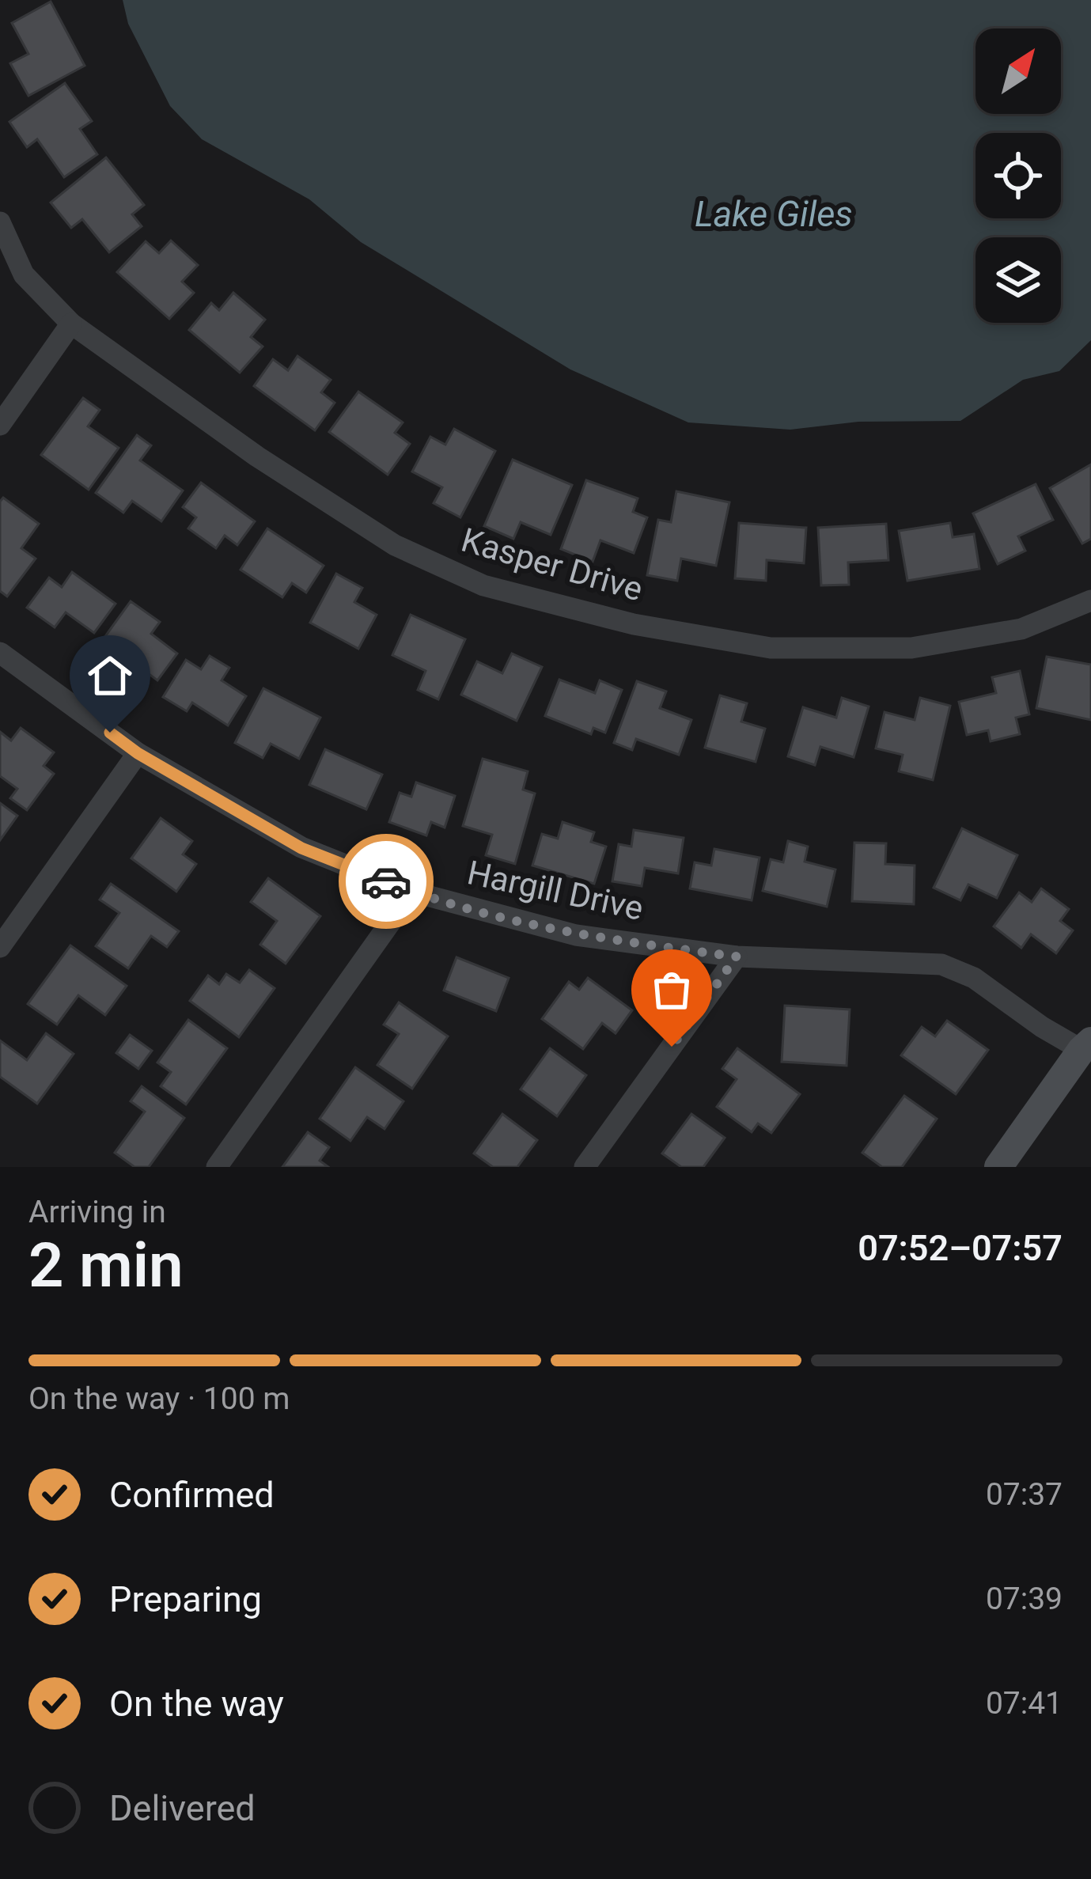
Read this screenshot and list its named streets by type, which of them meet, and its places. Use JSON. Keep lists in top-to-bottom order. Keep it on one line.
{"streets":{"street":["Kasper Drive","Hargill Drive"]},"water":["Lake Giles"],"north":"top right","page":{"heading":["2 min","Arriving in","07:52–07:57"],"bar":"On the way · 100 m","list":[["Confirmed","07:37"],["Preparing","07:39"],["On the way","07:41"],"Delivered"]}}
